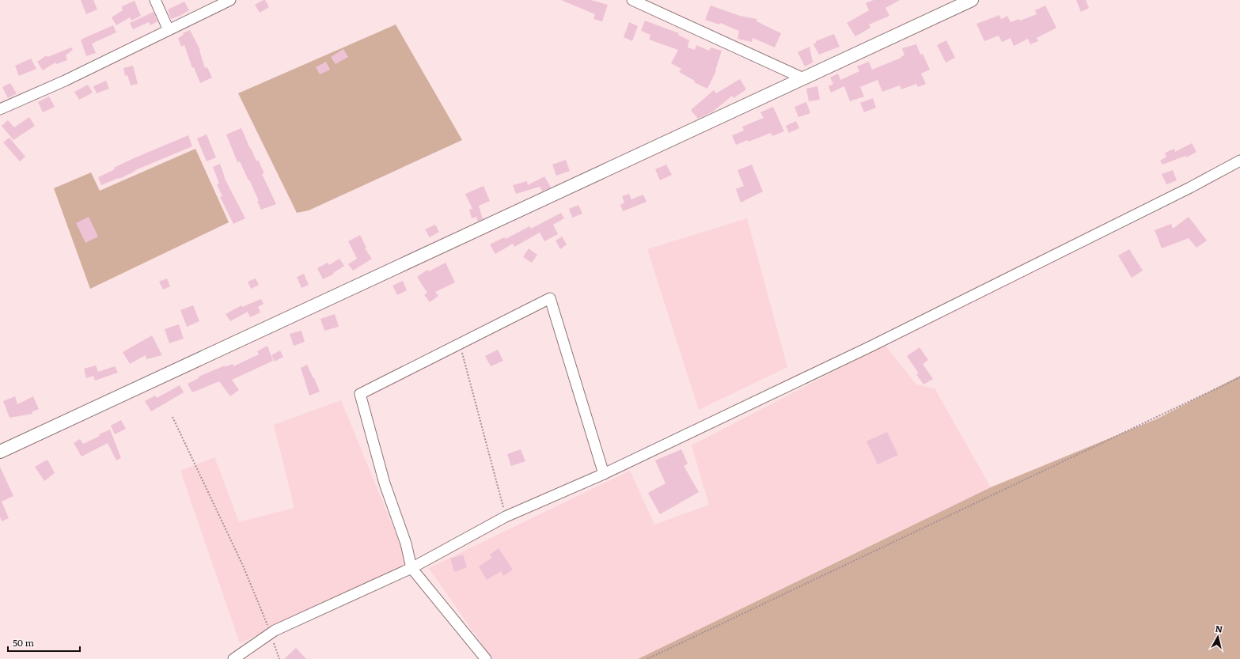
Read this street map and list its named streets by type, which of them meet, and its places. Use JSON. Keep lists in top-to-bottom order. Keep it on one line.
{"scale_bar":"50 m","north":"top"}
